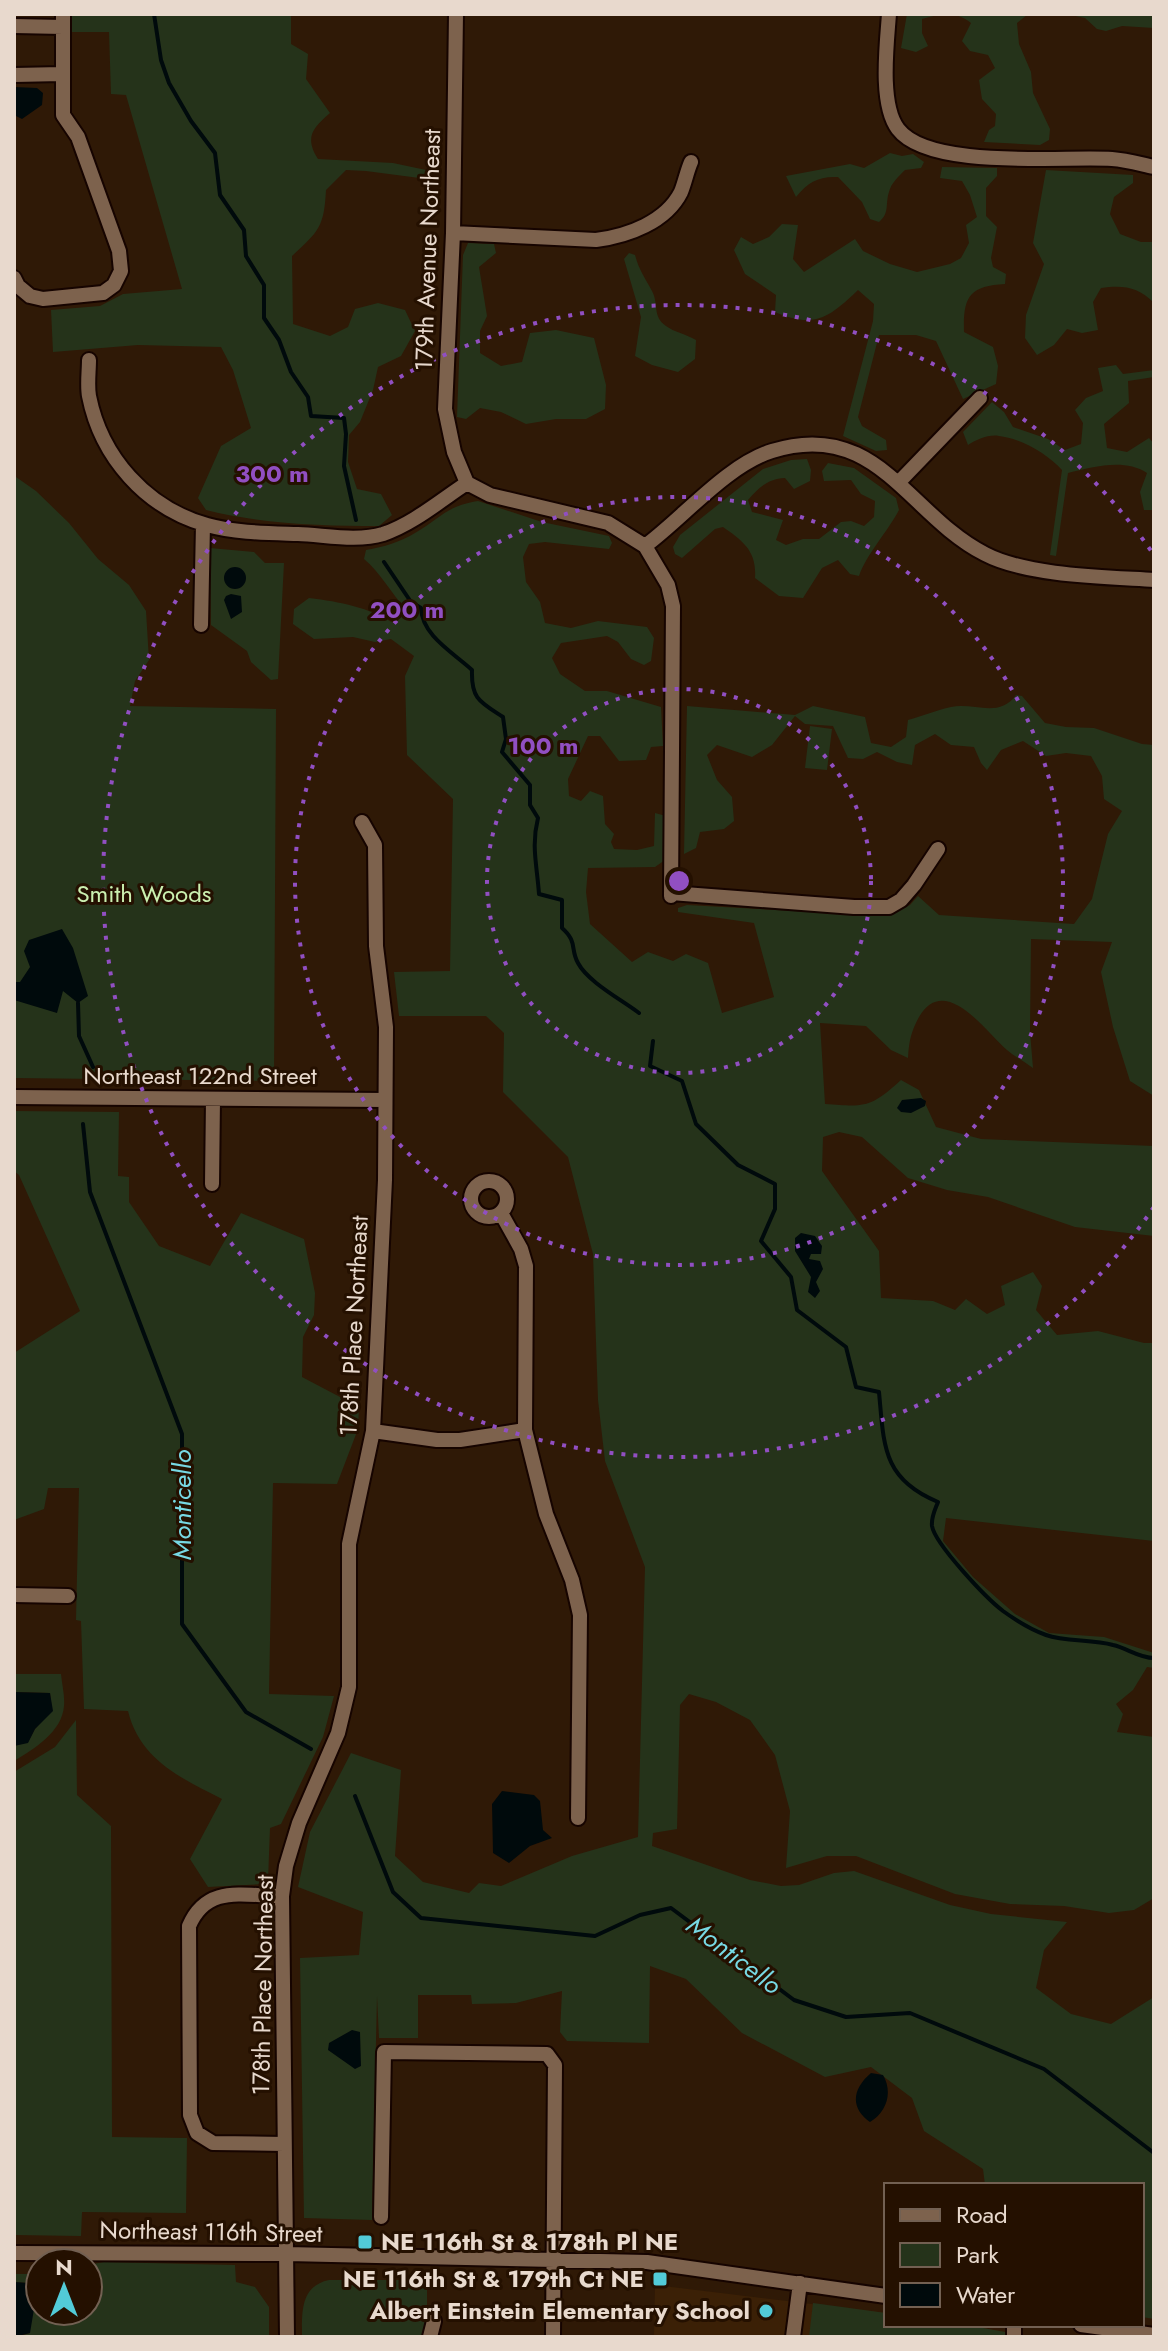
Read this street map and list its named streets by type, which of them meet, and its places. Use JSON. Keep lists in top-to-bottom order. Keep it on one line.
{"streets":{"street":["179th Avenue Northeast","Northeast 122nd Street","178th Place Northeast","Northeast 116th Street"]},"crossings":[["Northeast 122nd Street","178th Place Northeast"],["178th Place Northeast","Northeast 116th Street"]],"water":["Monticello"],"parks":["Smith Woods"],"places":{"transit":["NE 116th St & 178th Pl NE","NE 116th St & 179th Ct NE"],"other":["Albert Einstein Elementary School"]},"legend":["Road","Park","Water"],"north":"top","rings":["300 m","200 m","100 m"]}
